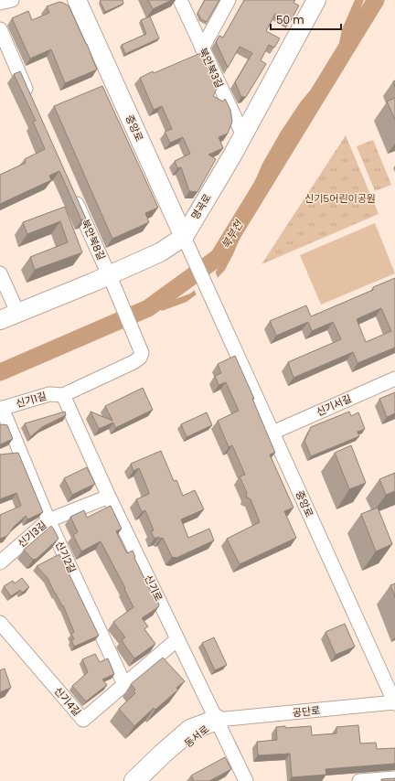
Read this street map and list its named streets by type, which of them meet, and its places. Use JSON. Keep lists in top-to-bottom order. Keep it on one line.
{"streets":{"highway":["동서로"],"main road":["중앙로","명곡로"],"street":["북안북3길","북안북8길","신기1길","신기서길","신기3길","신기2길","신기로","신기4길","공단로"]},"crossings":[["북안북3길","명곡로"],["중앙로","명곡로"],["중앙로","신기서길"],["중앙로","공단로"],["명곡로","북안북8길"],["북안북8길","신기1길"],["북안북8길","신기로"],["신기1길","신기2길"],["신기1길","신기로"],["신기3길","신기2길"],["신기3길","신기로"],["신기2길","신기4길"],["신기로","신기4길"],["신기로","공단로"],["신기로","동서로"],["공단로","동서로"]],"water":["북부천"],"parks":["신기5어린이공원"],"scale_bar":"50 m"}
